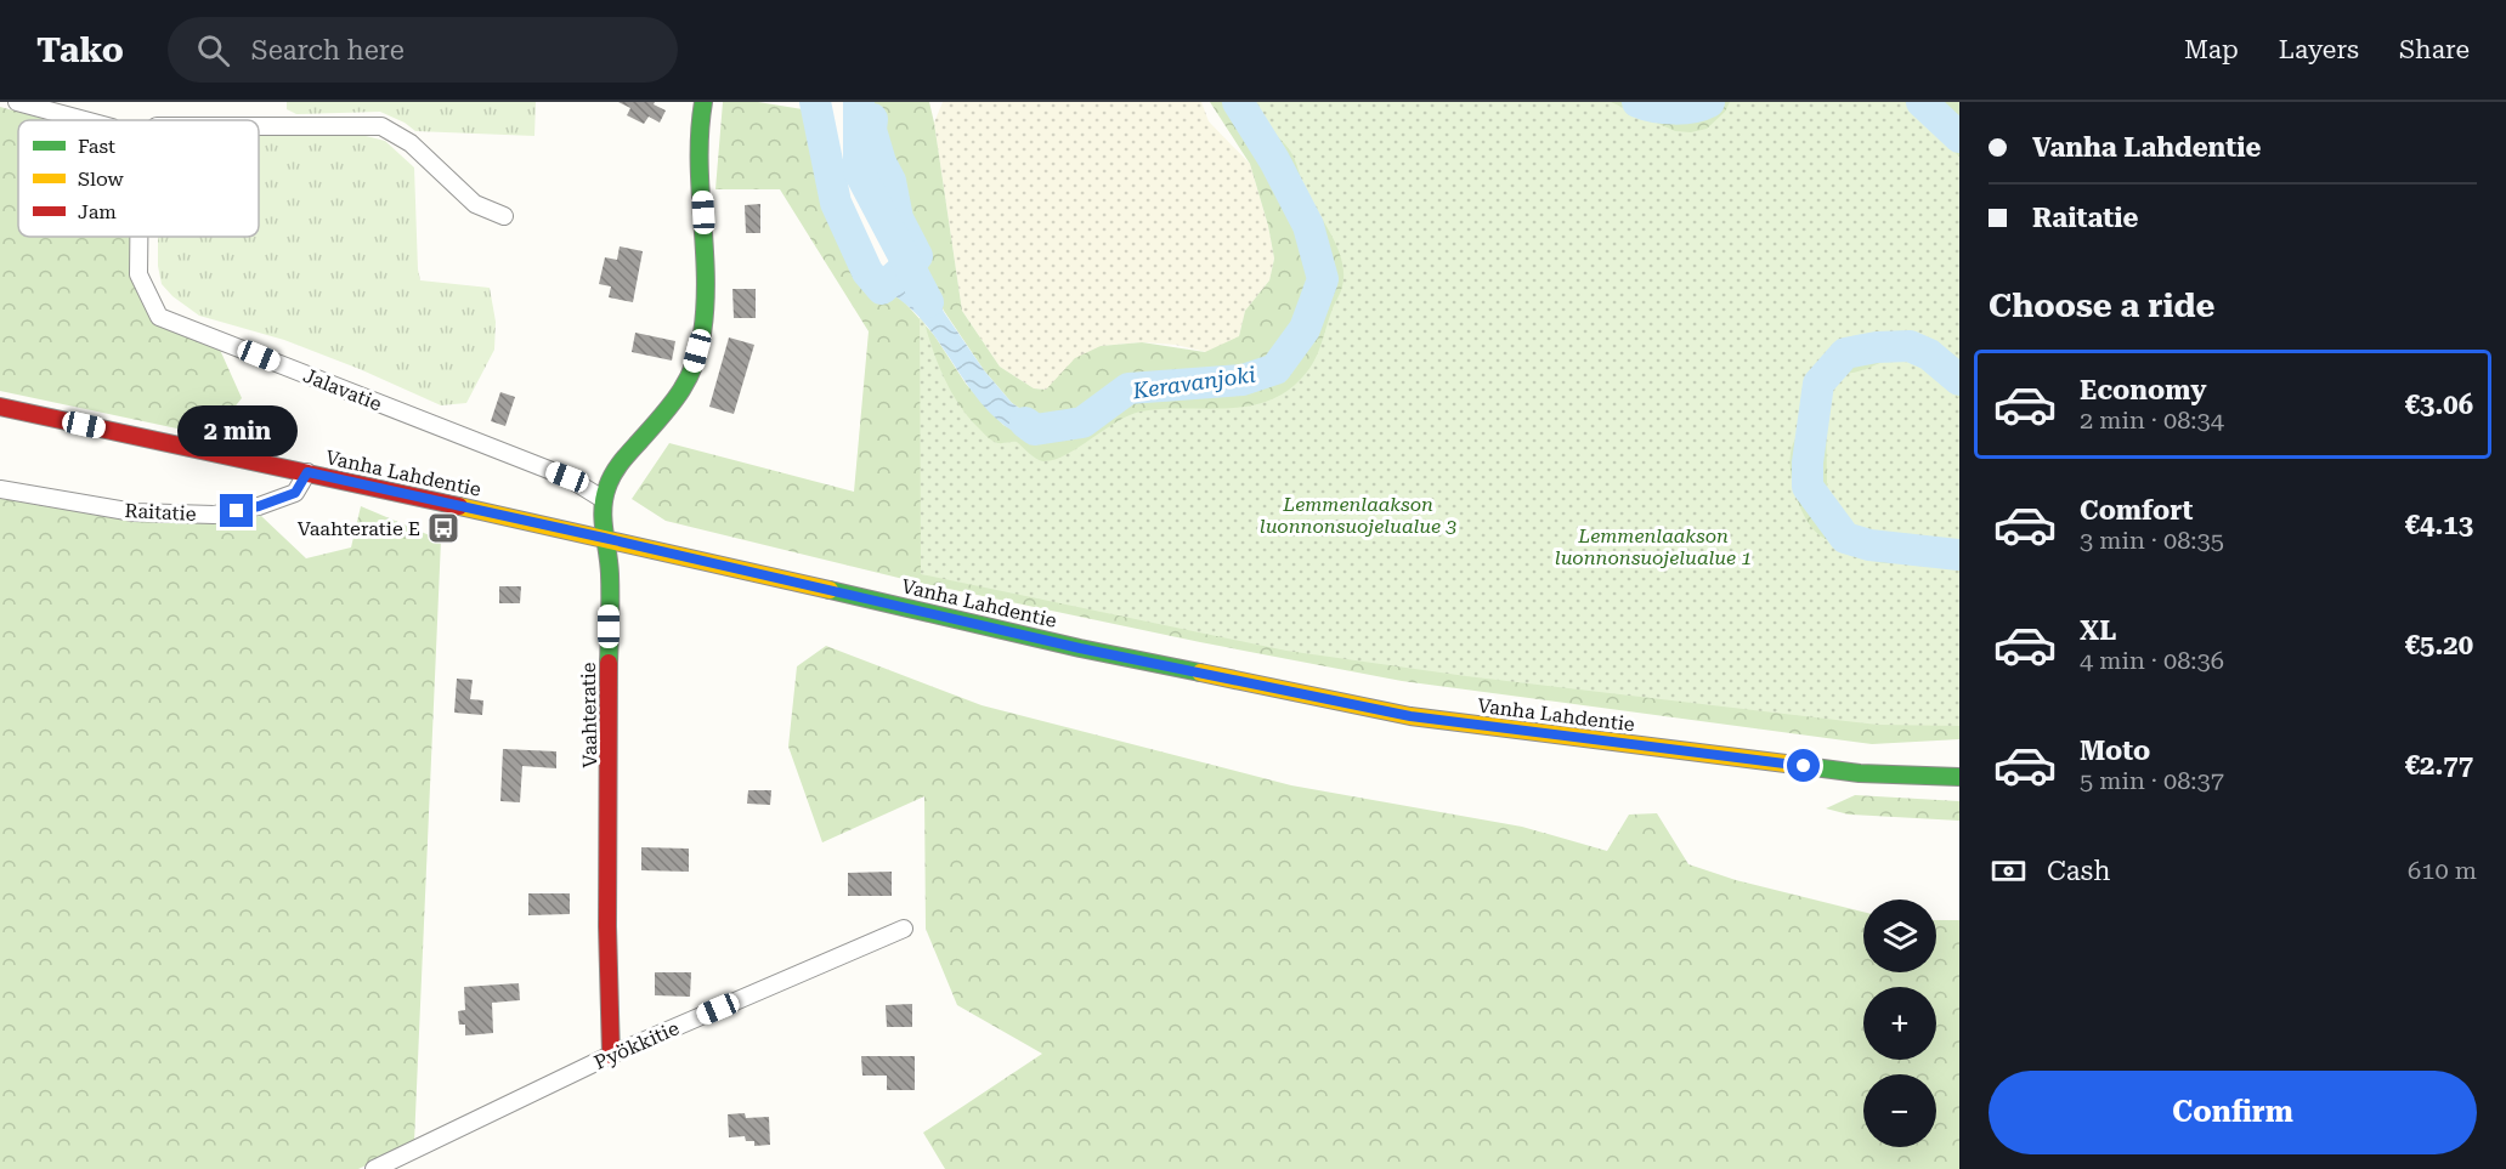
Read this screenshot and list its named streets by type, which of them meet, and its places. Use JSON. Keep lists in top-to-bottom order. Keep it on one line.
{"streets":{"main road":["Vanha Lahdentie","Vaahteratie"],"street":["Jalavatie","Raitatie","Pyökkitie"]},"crossings":[["Jalavatie","Vaahteratie"],["Vanha Lahdentie","Raitatie"],["Vanha Lahdentie","Vaahteratie"],["Vaahteratie","Pyökkitie"]],"water":["Keravanjoki"],"parks":["Lemmenlaakson luonnonsuojelualue 3","Lemmenlaakson luonnonsuojelualue 1"],"places":{"bus stop":["Vaahteratie E"]},"legend":["Fast","Slow","Jam"],"page":{"header":"Tako","search":"Search here","nav":["Map","Layers","Share"],"banner":["Vanha Lahdentie","Raitatie"],"heading":"Choose a ride","list":[{"name":"Economy","note":"2 min · 08:34","value":"€3.06"},{"name":"Comfort","note":"3 min · 08:35","value":"€4.13"},{"name":"XL","note":"4 min · 08:36","value":"€5.20"},{"name":"Moto","note":"5 min · 08:37","value":"€2.77"}],"bubble":"2 min","pay":["Cash","610 m"],"map_buttons":["+","−"],"buttons":"Confirm"}}
